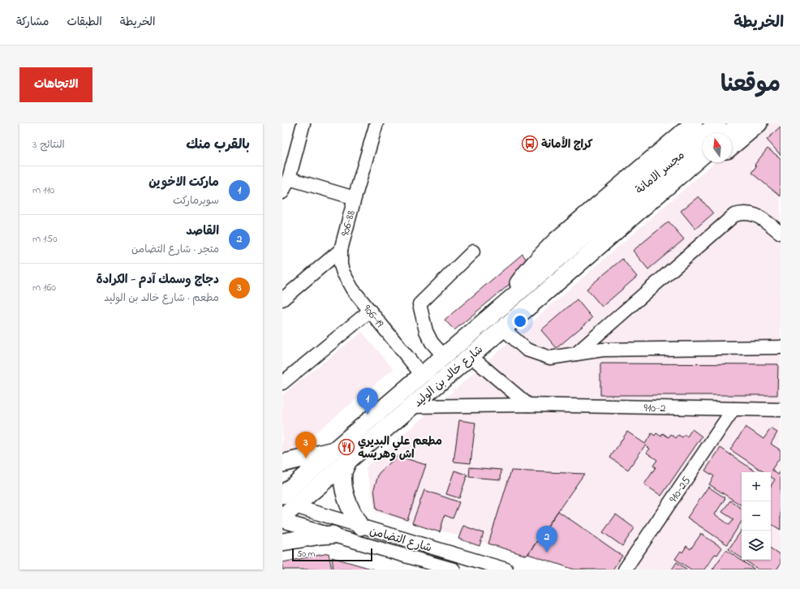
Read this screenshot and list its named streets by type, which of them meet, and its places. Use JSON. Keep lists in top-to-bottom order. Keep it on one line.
{"streets":{"main road":["مجسر الامانة","شارع خالد بن الوليد"],"street":["906-88","906-19","910-2","910-25","شارع التضامن"]},"crossings":[["مجسر الامانة","شارع خالد بن الوليد"],["906-88","906-19"],["906-19","شارع خالد بن الوليد"],["شارع خالد بن الوليد","910-2"],["شارع خالد بن الوليد","شارع التضامن"],["910-2","910-25"]],"places":{"bus stop":["كراج الأمانة"],"restaurant":["مطعم علي البديري اش وهريسه"]},"scale_bar":"50 m","north":"top","page":{"header":"الخريطة","nav":["الخريطة","الطبقات","مشاركة"],"title":"موقعنا","buttons":"الاتجاهات","heading":["بالقرب منك","النتائج: 3"],"list":[{"mark":"1","name":"ماركت الاخوين","note":"سوبرماركت","value":"110 m"},{"mark":"2","name":"القاصد","note":"متجر · شارع التضامن","value":"150 m"},{"mark":"3","name":"دجاج وسمك آدم - الكرادة","note":"مطعم · شارع خالد بن الوليد","value":"160 m"}],"pins":["1","3","2"],"map_buttons":["+","−"],"scale":"50 m"}}
